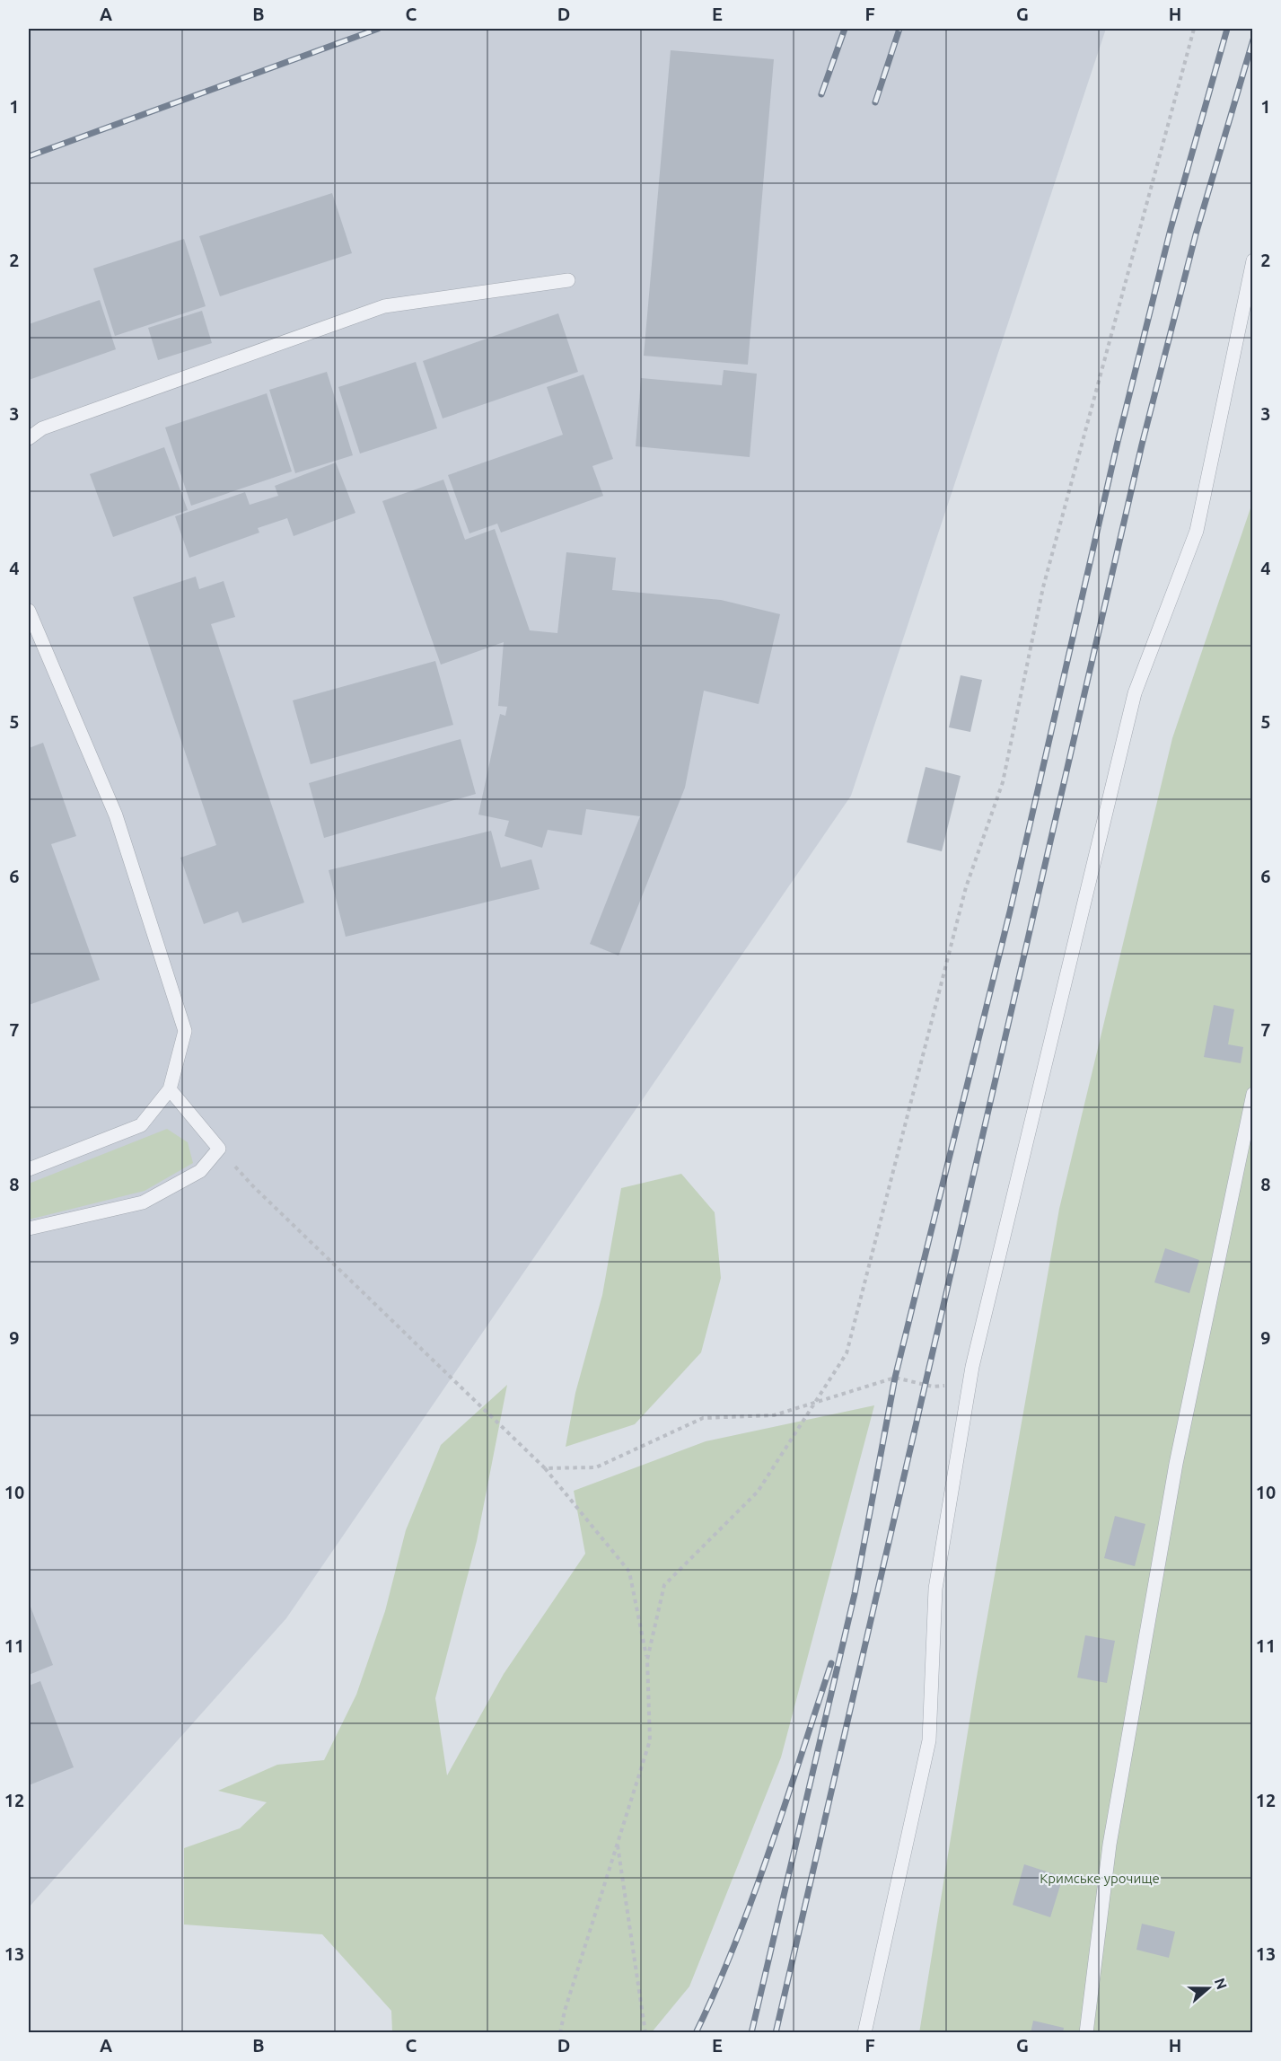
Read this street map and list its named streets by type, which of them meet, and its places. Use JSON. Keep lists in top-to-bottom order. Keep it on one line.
{"parks":["Кримське урочище"],"north":"right","grid":{"columns":["A","B","C","D","E","F","G","H"],"rows":["1","2","3","4","5","6","7","8","9","10","11","12","13"]}}
